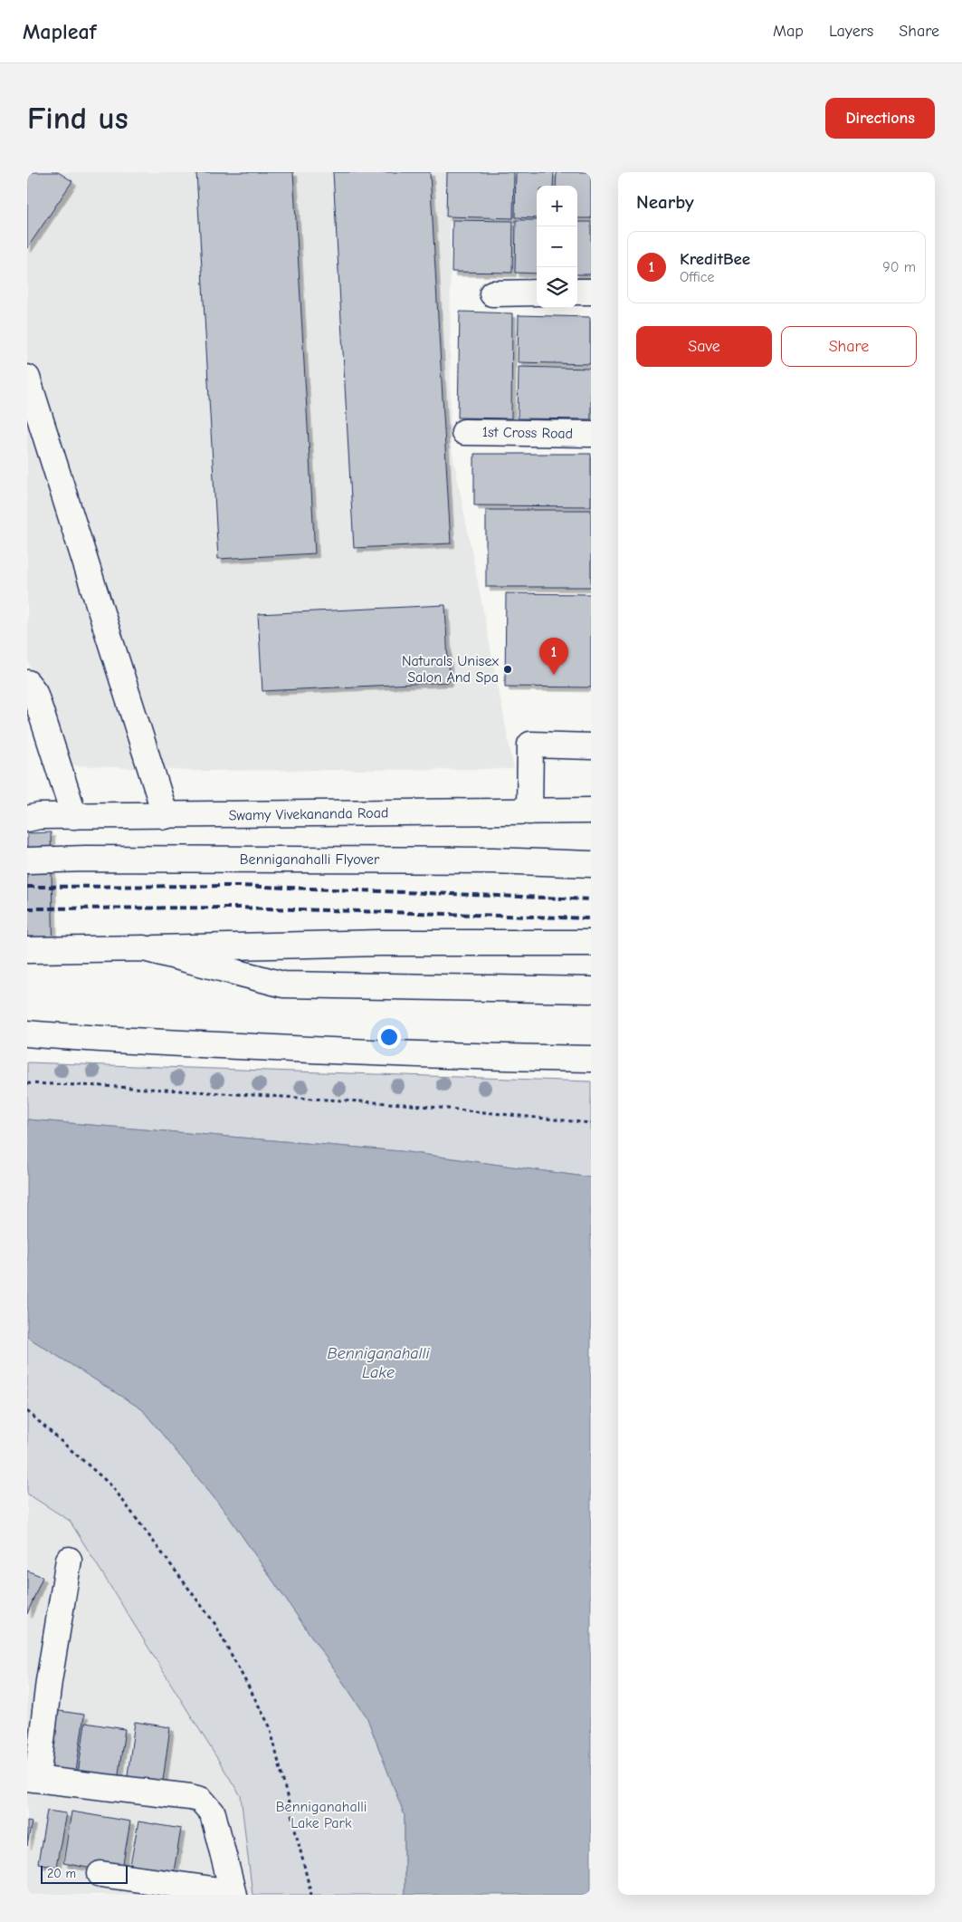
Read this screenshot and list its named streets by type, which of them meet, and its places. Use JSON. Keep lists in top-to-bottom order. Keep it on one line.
{"streets":{"main road":["1st Cross Road","Swamy Vivekananda Road","Benniganahalli Flyover"]},"water":["Benniganahalli Lake"],"parks":["Benniganahalli Lake Park"],"places":["Naturals Unisex Salon And Spa"],"scale_bar":"20 m","page":{"header":"Mapleaf","nav":["Map","Layers","Share"],"buttons":["Directions",["Save","Share"]],"title":"Find us","heading":"Nearby","map_buttons":["+","−"],"list":[{"mark":"1","name":"KreditBee","note":"Office","value":"90 m"}],"pins":"1","scale":"20 m"}}
